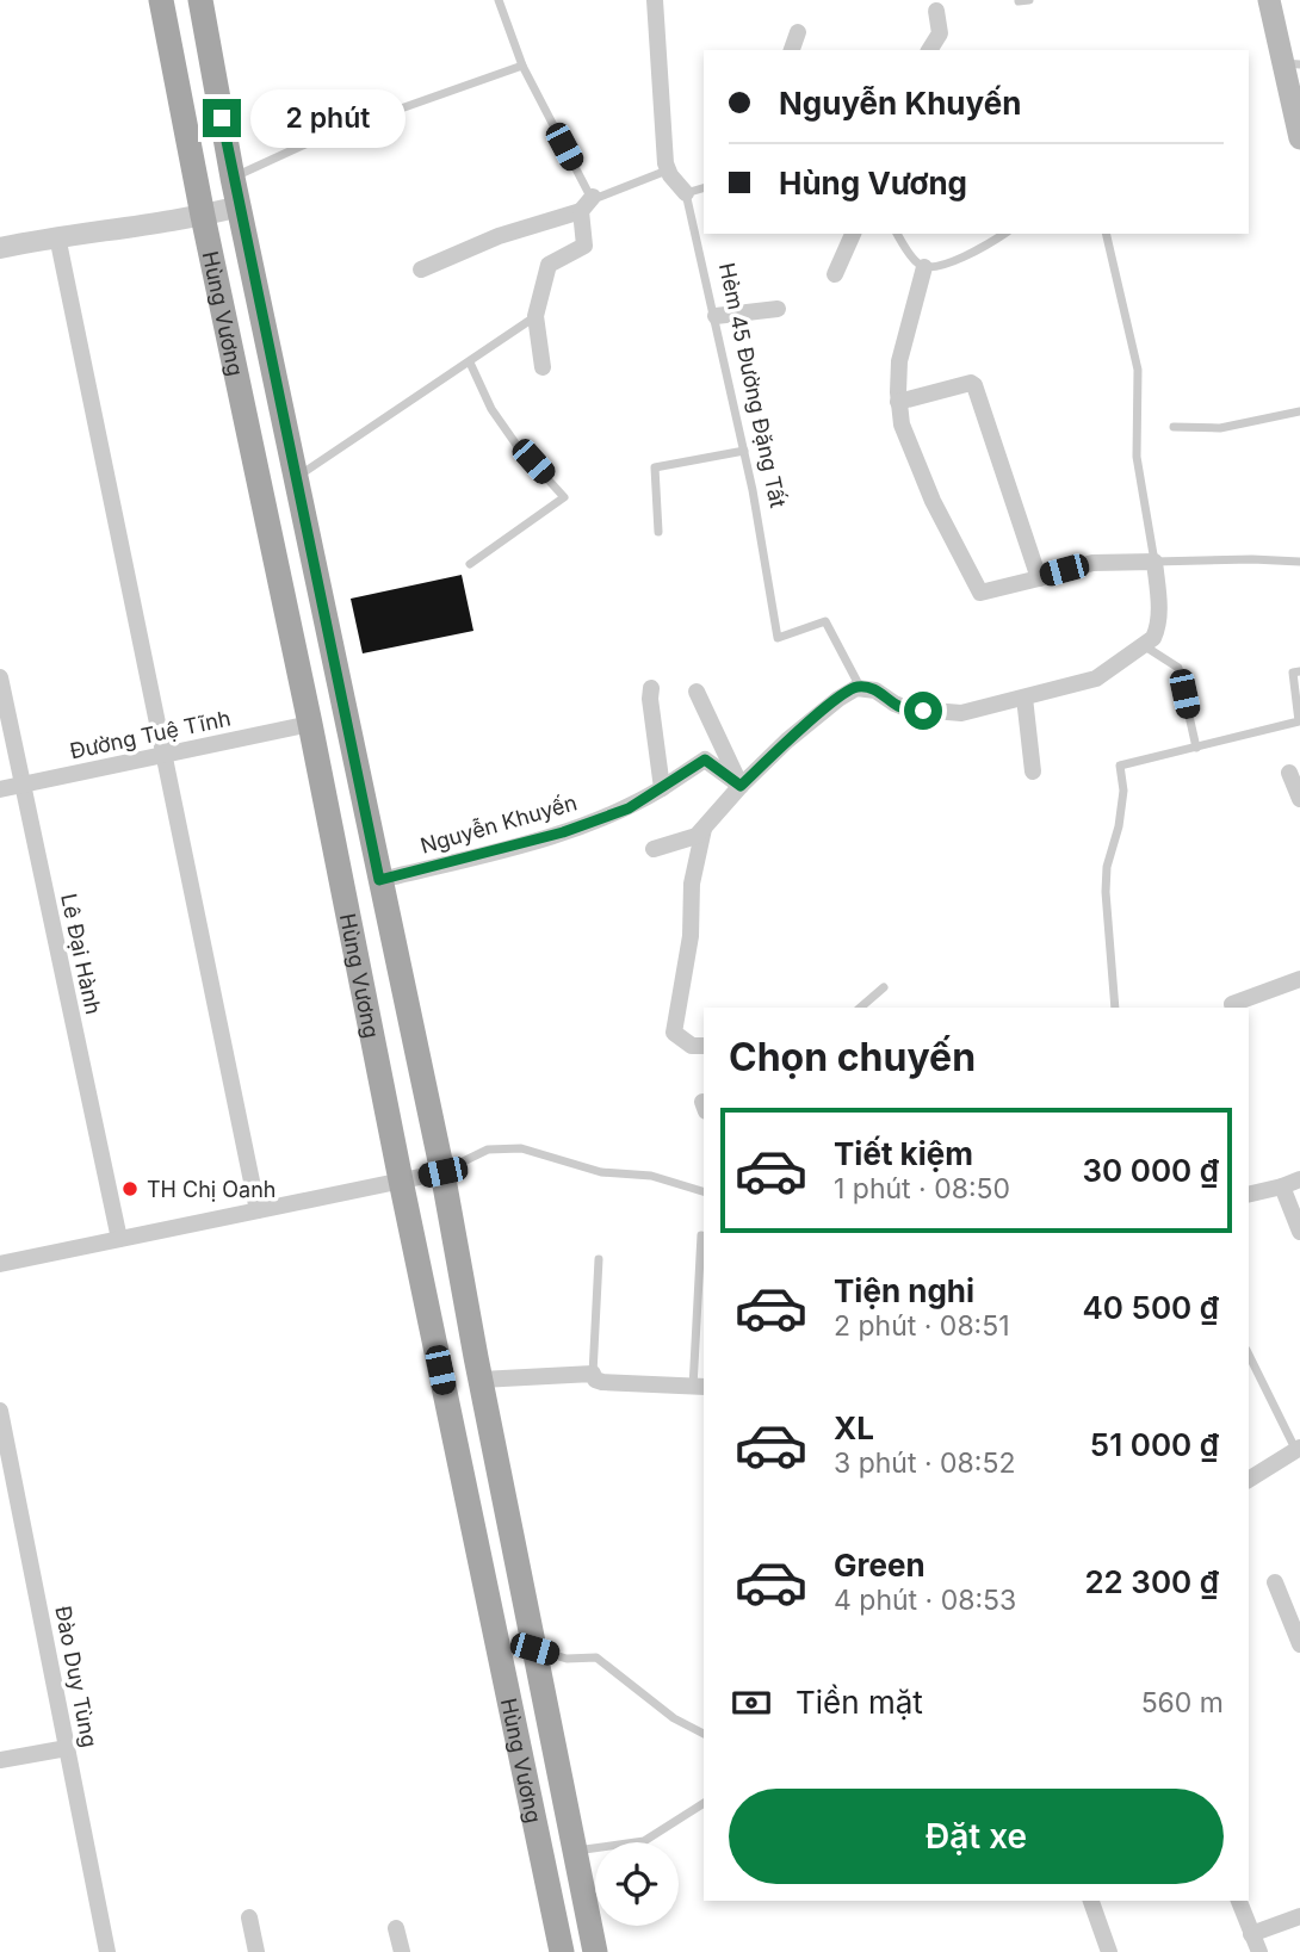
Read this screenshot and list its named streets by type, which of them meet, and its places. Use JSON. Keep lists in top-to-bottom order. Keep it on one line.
{"streets":{"main road":["Hùng Vương"],"street":["Hẻm 45 Đường Đặng Tất","Đường Tuệ Tĩnh","Nguyễn Khuyến","Lê Đại Hành","Đào Duy Tùng"]},"crossings":[["Hùng Vương","Đường Tuệ Tĩnh"],["Hùng Vương","Nguyễn Khuyến"],["Đường Tuệ Tĩnh","Lê Đại Hành"]],"places":["TH Chị Oanh"],"page":{"banner":["Nguyễn Khuyến","Hùng Vương"],"bubble":"2 phút","heading":"Chọn chuyến","list":[{"name":"Tiết kiệm","note":"1 phút · 08:50","value":"30 000 ₫"},{"name":"Tiện nghi","note":"2 phút · 08:51","value":"40 500 ₫"},{"name":"XL","note":"3 phút · 08:52","value":"51 000 ₫"},{"name":"Green","note":"4 phút · 08:53","value":"22 300 ₫"}],"pay":["Tiền mặt","560 m"],"buttons":"Đặt xe"}}
